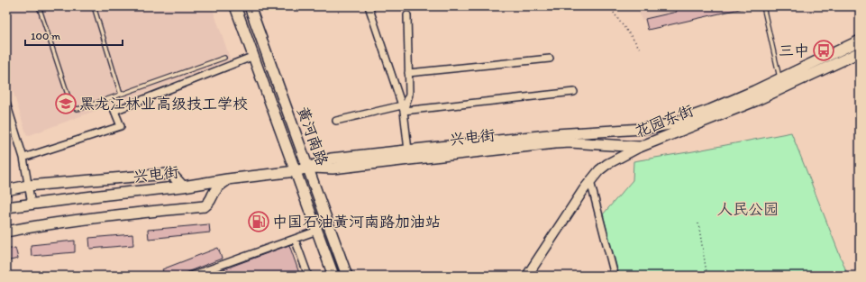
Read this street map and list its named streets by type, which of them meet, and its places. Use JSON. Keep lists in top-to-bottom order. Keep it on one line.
{"streets":{"main road":["花园东街","黄河南路","兴电街"]},"crossings":[["花园东街","兴电街"],["黄河南路","兴电街"]],"parks":["人民公园"],"places":{"bus stop":["三中"],"school or university":["黑龙江林业高级技工学校"],"fuel station":["中国石油黄河南路加油站"]},"scale_bar":"100 m"}
